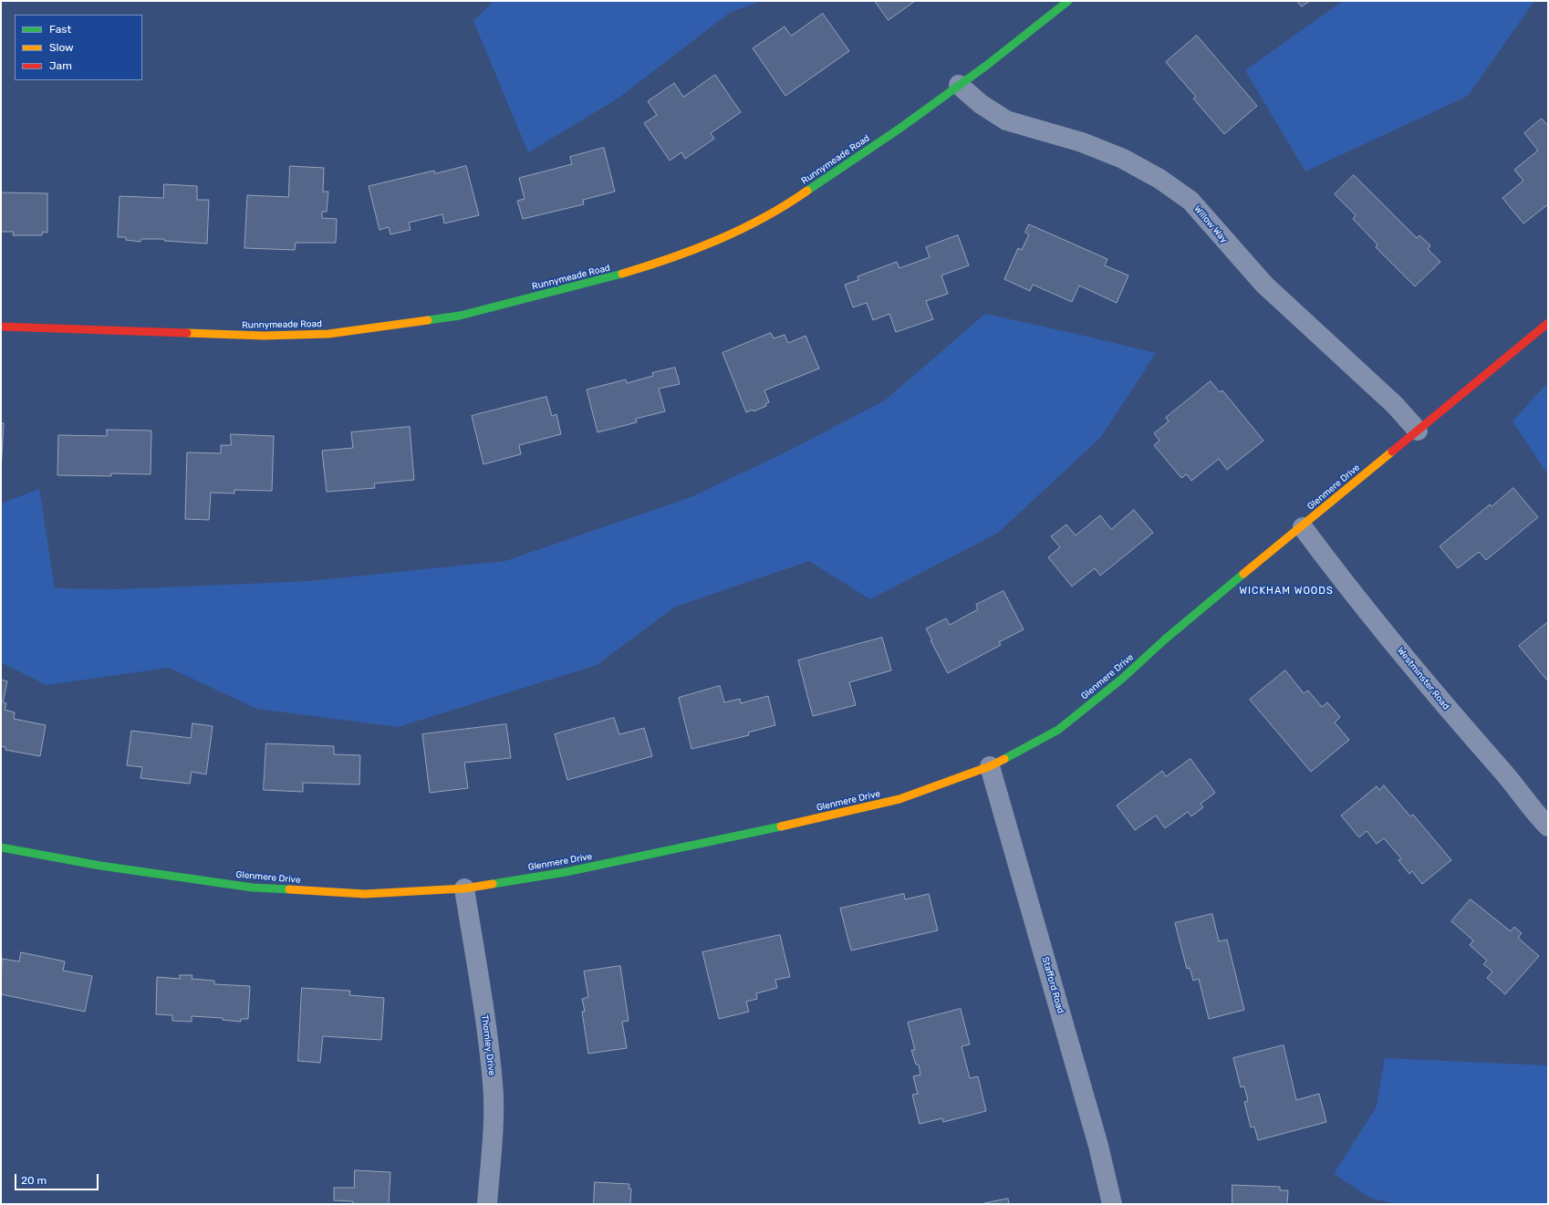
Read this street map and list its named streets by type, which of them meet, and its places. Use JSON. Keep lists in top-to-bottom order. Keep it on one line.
{"streets":{"street":["Runnymeade Road","Willow Way","Glenmere Drive","Westminster Road","Stafford Road","Thornley Drive"]},"crossings":[["Runnymeade Road","Willow Way"],["Willow Way","Glenmere Drive"],["Glenmere Drive","Westminster Road"],["Glenmere Drive","Stafford Road"],["Glenmere Drive","Thornley Drive"]],"districts":["WICKHAM WOODS"],"legend":["Fast","Slow","Jam"],"scale_bar":"20 m"}
